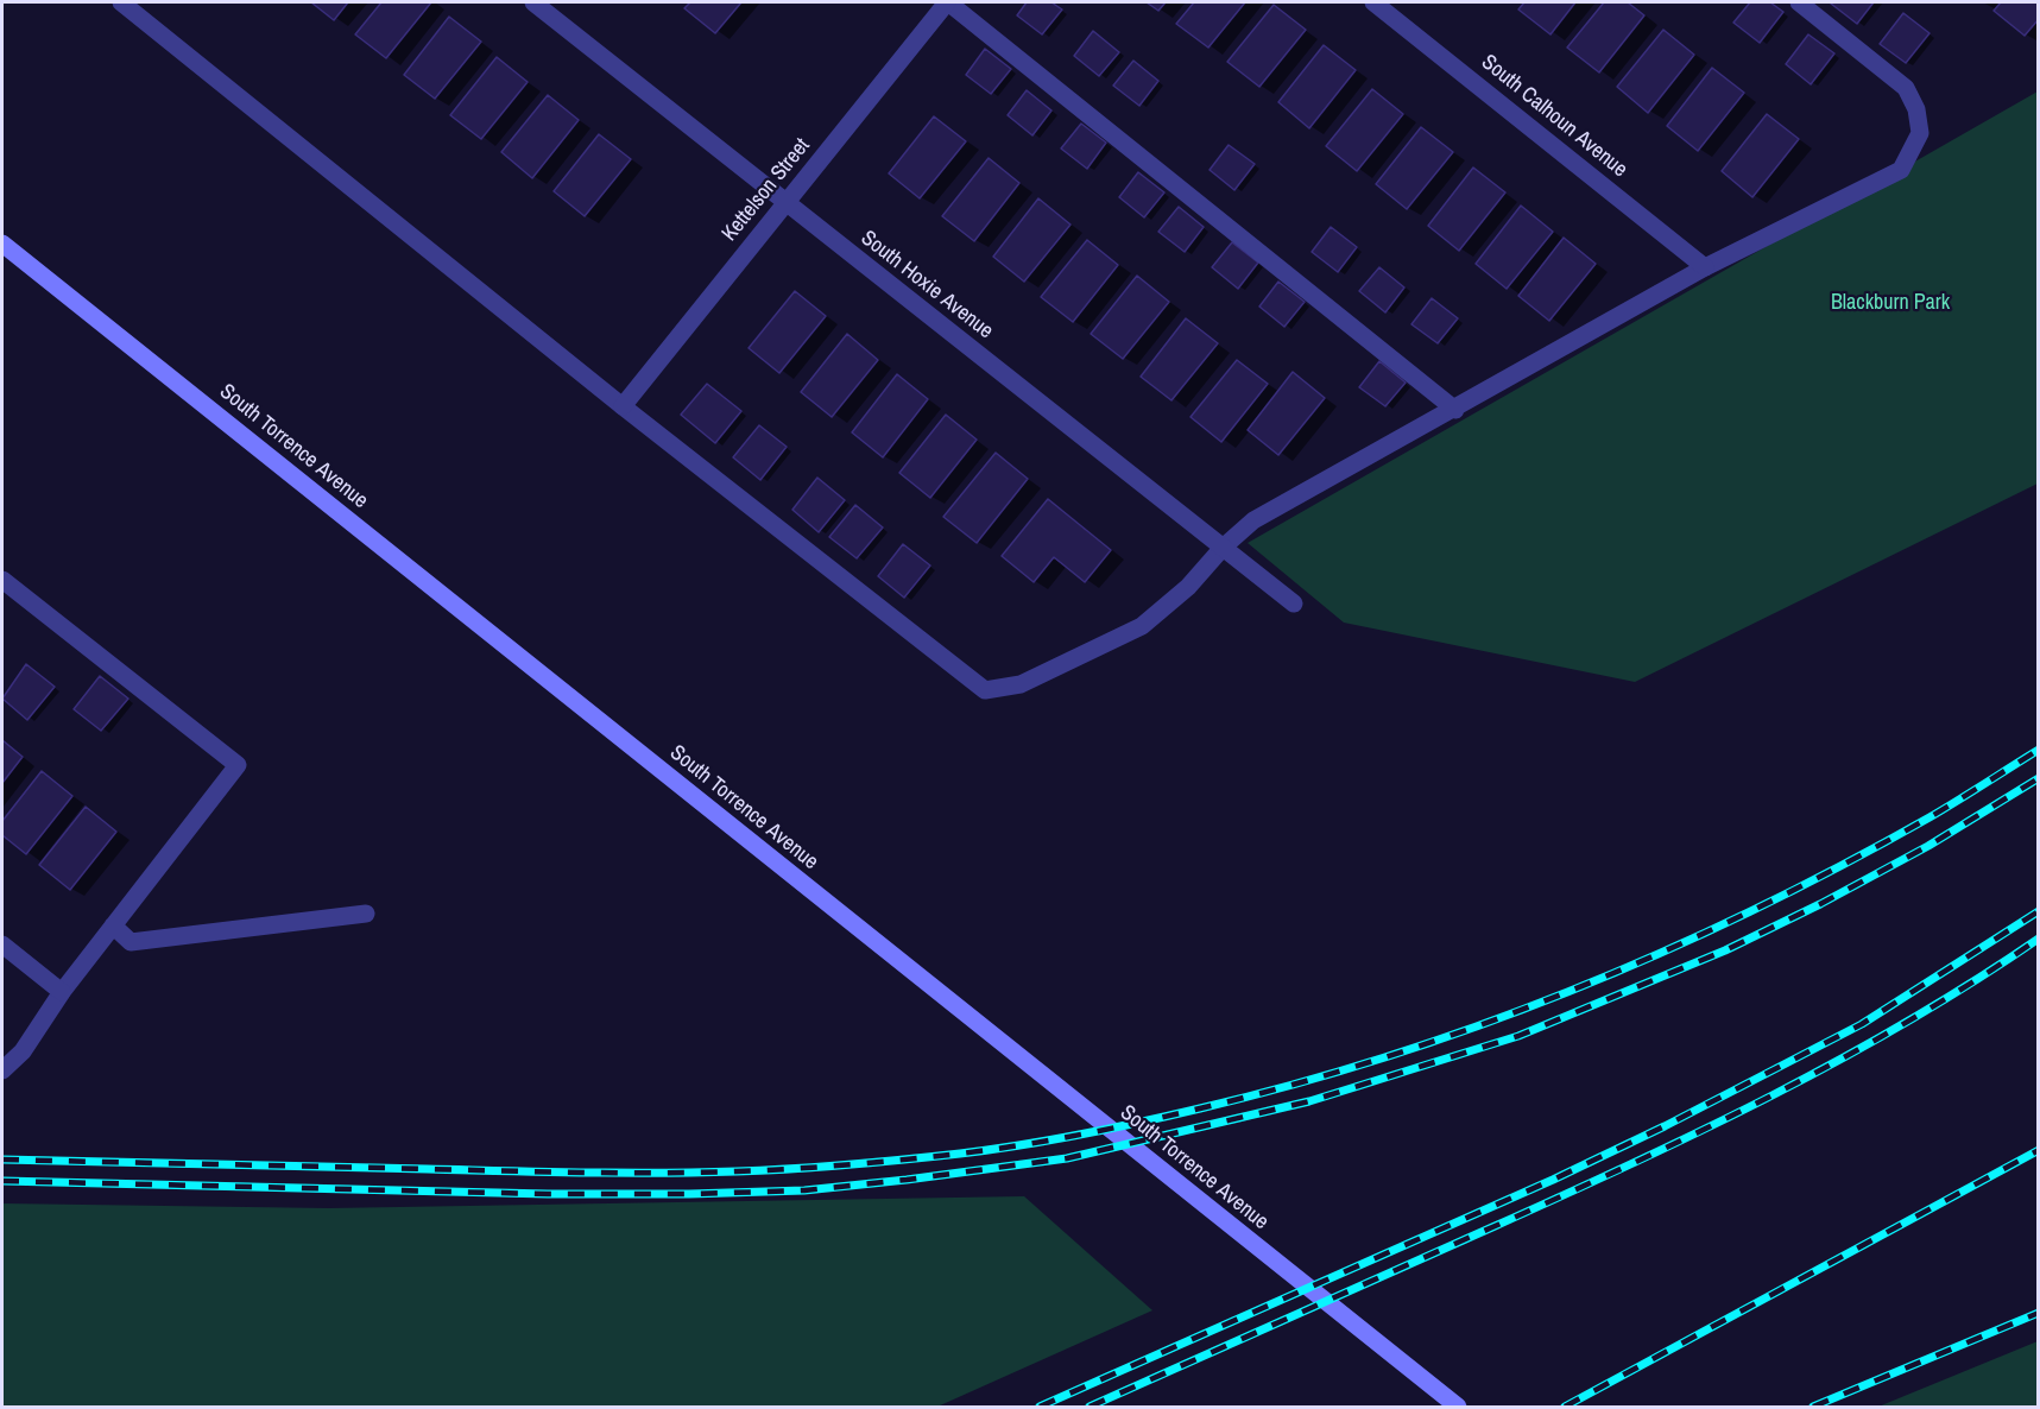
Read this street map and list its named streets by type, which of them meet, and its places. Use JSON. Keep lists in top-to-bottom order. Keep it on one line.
{"streets":{"main road":["South Torrence Avenue"],"street":["South Calhoun Avenue","Kettelson Street","South Hoxie Avenue"]},"crossings":[["Kettelson Street","South Hoxie Avenue"]],"parks":["Blackburn Park"]}
